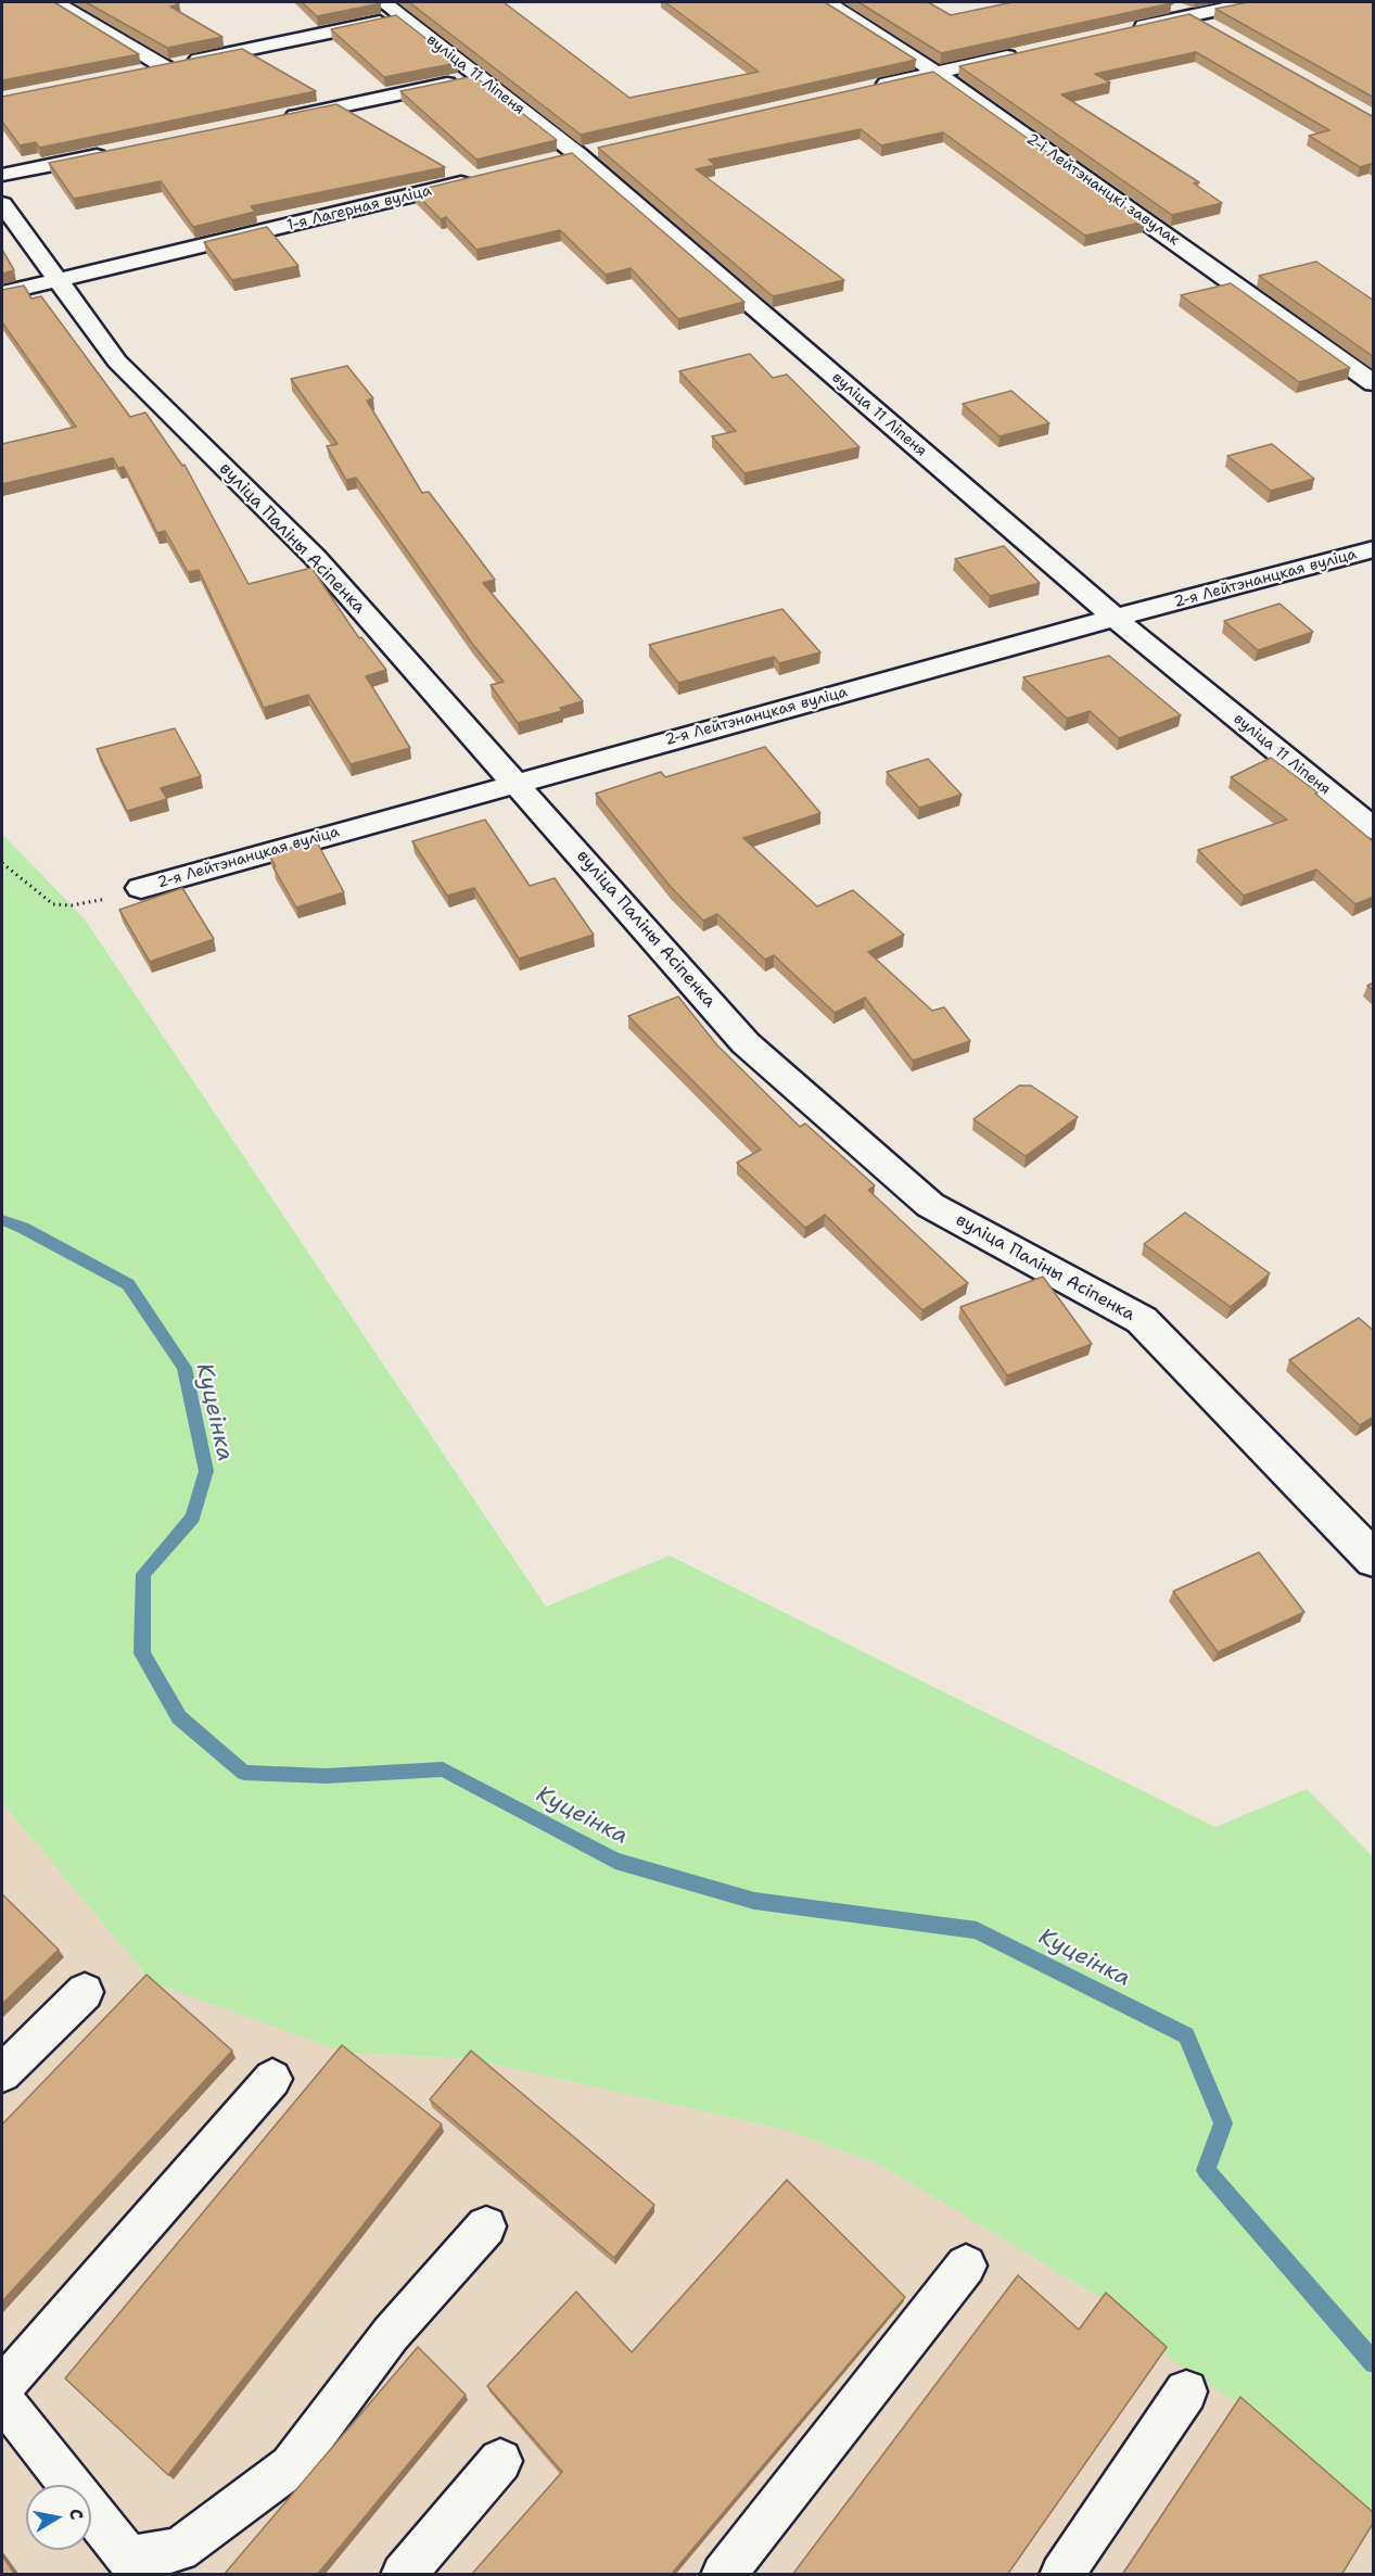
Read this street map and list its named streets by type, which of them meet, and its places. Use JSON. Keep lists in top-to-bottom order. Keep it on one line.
{"streets":{"street":["вуліца 11 Ліпеня","2-і Лейтэнанцкі завулак","1-я Лагерная вуліца","вуліца Паліны Асіпенка","2-я Лейтэнанцкая вуліца"]},"crossings":[["вуліца 11 Ліпеня","2-я Лейтэнанцкая вуліца"],["1-я Лагерная вуліца","вуліца Паліны Асіпенка"],["вуліца Паліны Асіпенка","2-я Лейтэнанцкая вуліца"]],"water":["Куцеінка"],"north":"right"}
